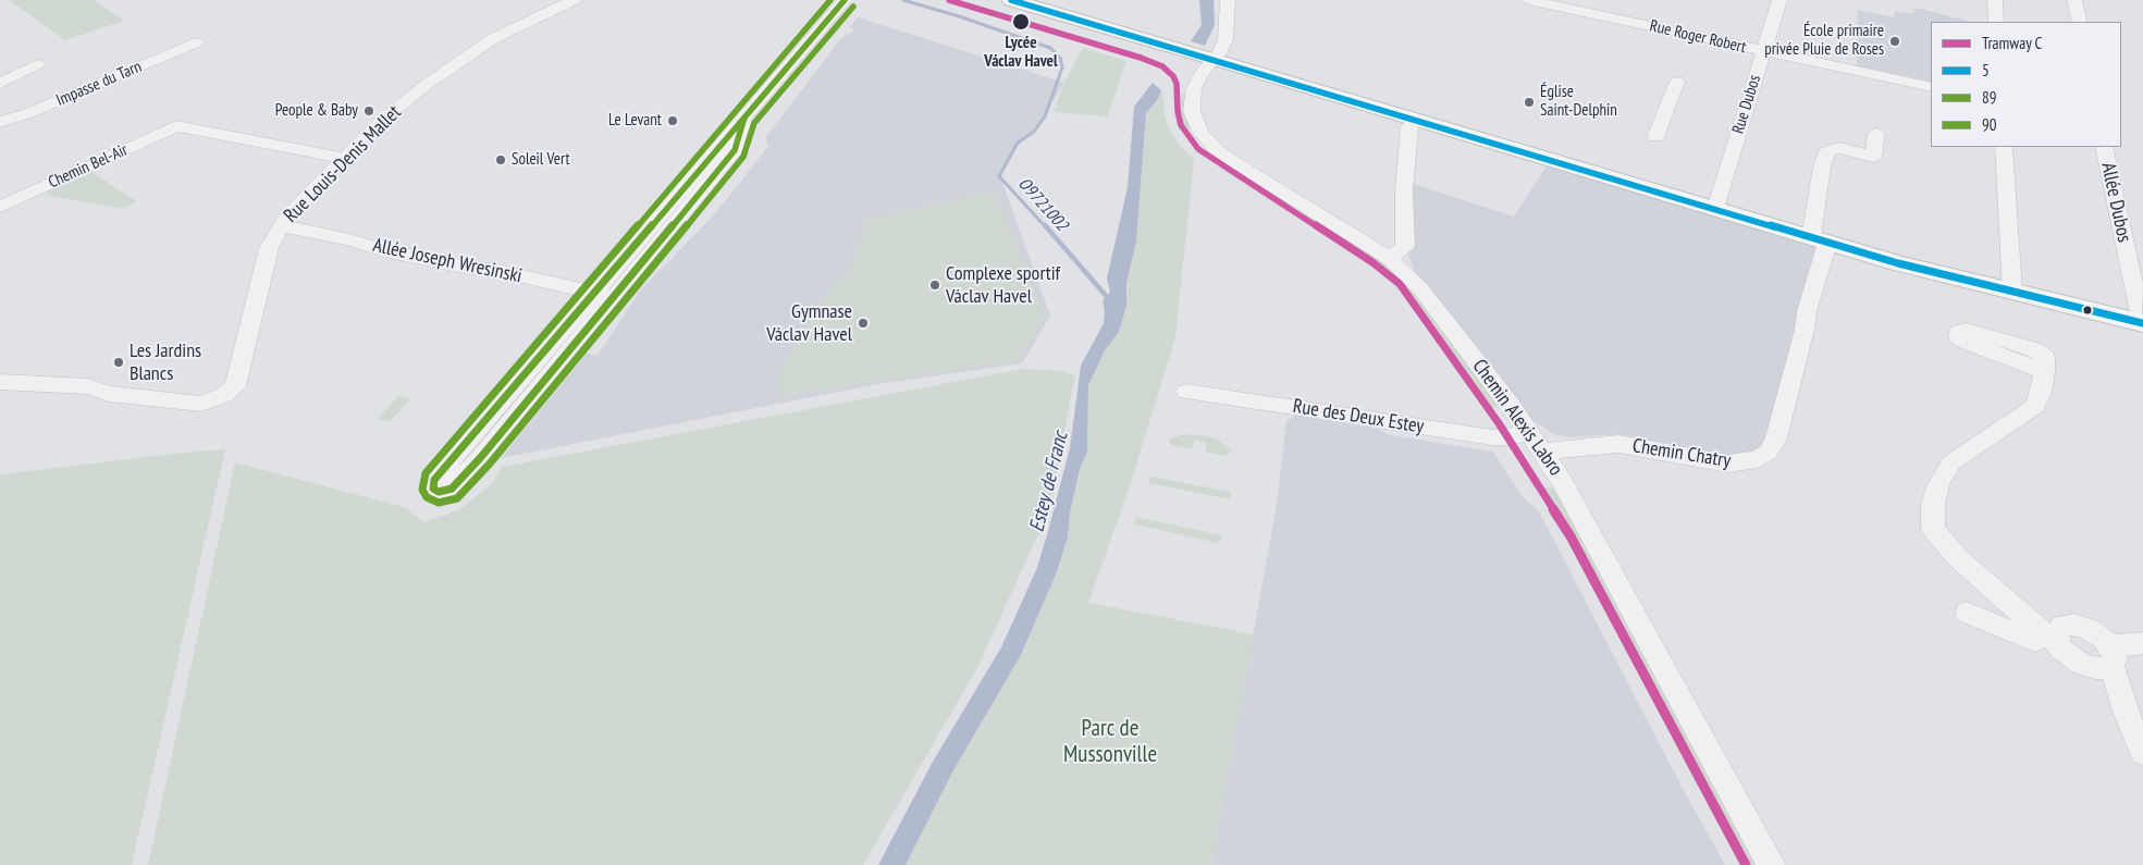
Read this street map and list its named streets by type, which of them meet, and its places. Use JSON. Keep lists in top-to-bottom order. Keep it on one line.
{"streets":{"street":["Rue Roger Robert","Impasse du Tarn","Rue Dubos","Rue Louis-Denis Mallet","Chemin Bel-Air","Allée Dubos","Allée Joseph Wresinski","Rue des Deux Estey","Chemin Alexis Labro","Chemin Chatry"]},"crossings":[["Rue Roger Robert","Rue Dubos"],["Rue Louis-Denis Mallet","Chemin Bel-Air"],["Rue Louis-Denis Mallet","Allée Joseph Wresinski"],["Rue des Deux Estey","Chemin Alexis Labro"],["Chemin Alexis Labro","Chemin Chatry"]],"water":["O9721002","Estey de Franc"],"parks":["Parc de Mussonville"],"places":["Lycée Václav Havel","École primaire privée Pluie de Roses","Église Saint-Delphin","People & Baby","Le Levant","Soleil Vert","Complexe sportif Václav Havel","Gymnase Václav Havel","Les Jardins Blancs"],"lines":["tram line C","transit line 5","transit line 89","transit line 90"],"legend":["Tramway C","5","89","90"]}
